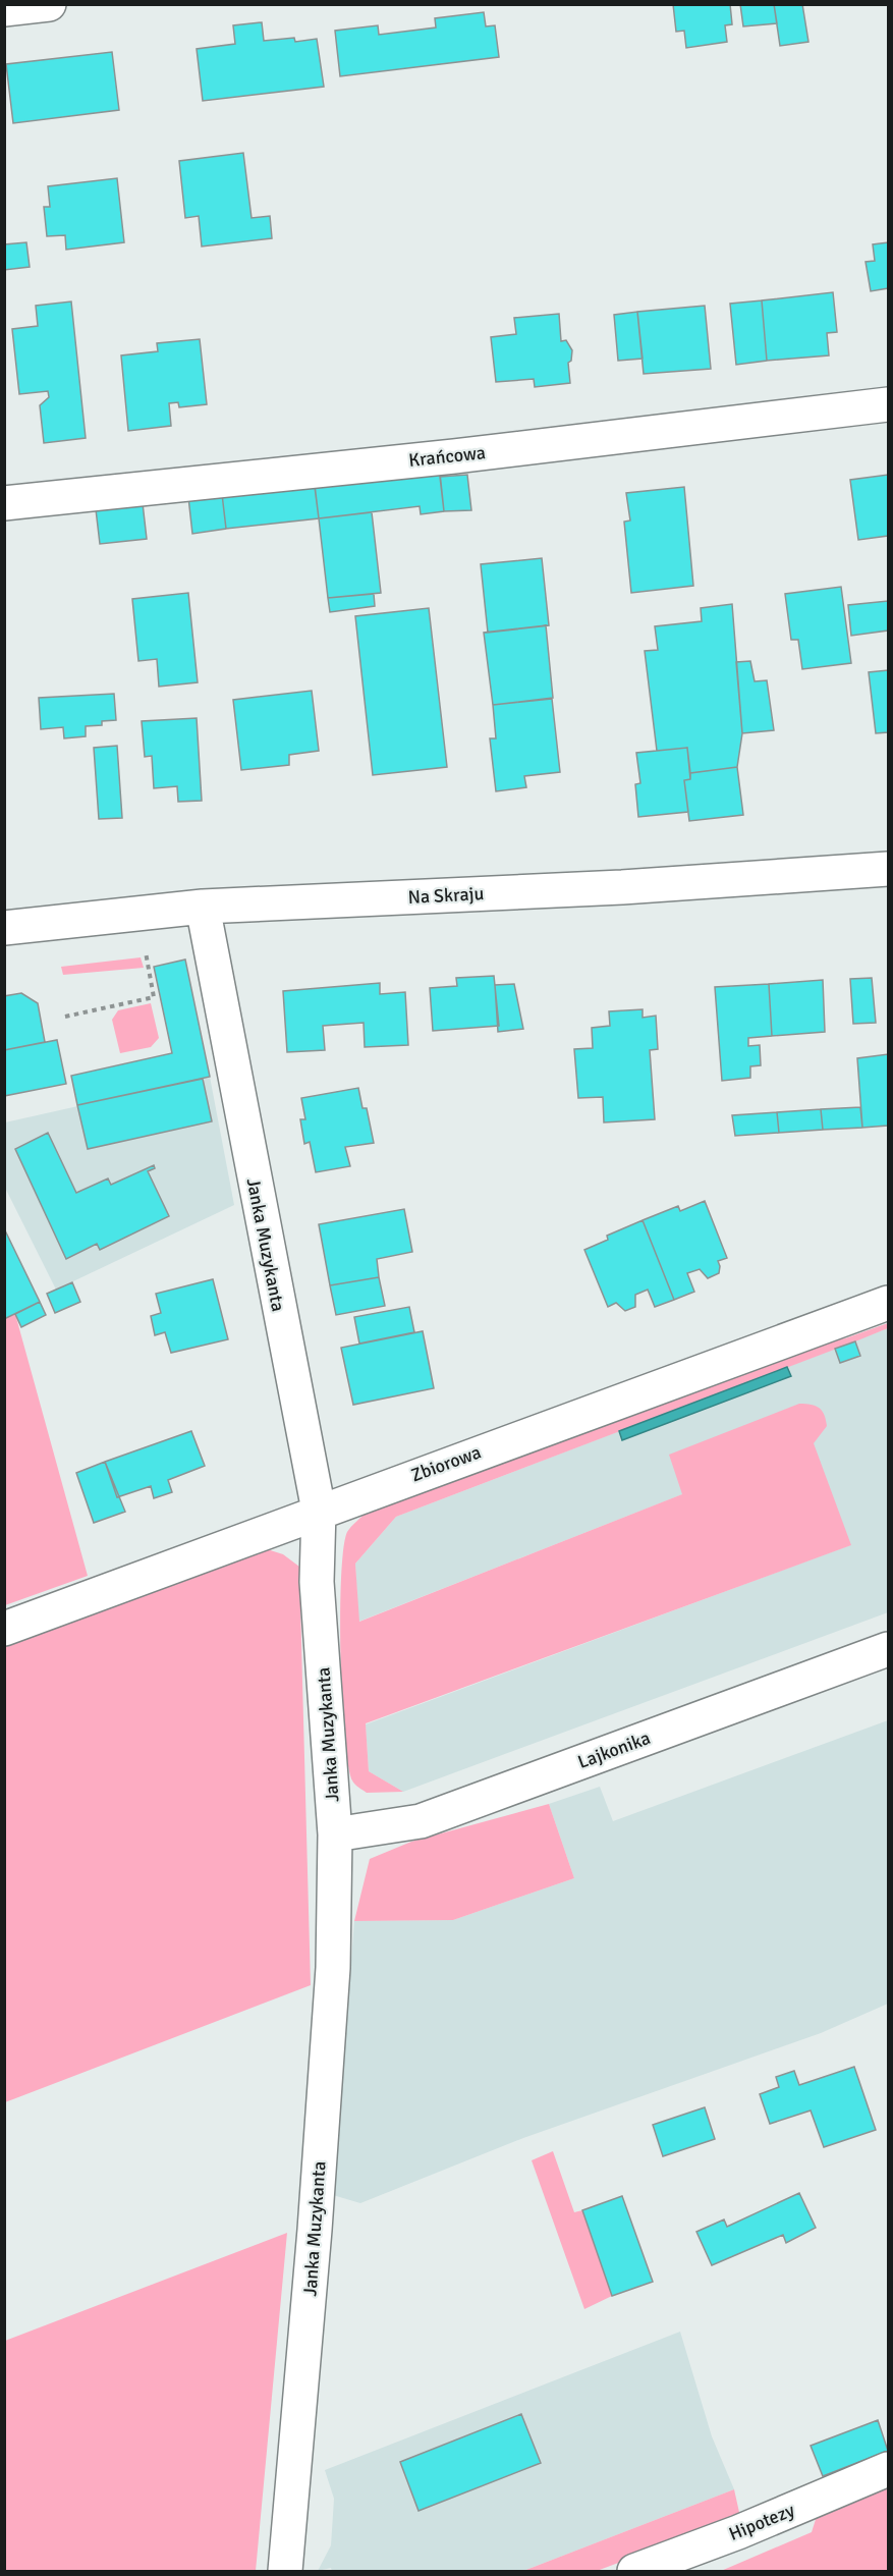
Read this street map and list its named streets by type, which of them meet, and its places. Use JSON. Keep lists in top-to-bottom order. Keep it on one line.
{"streets":{"street":["Krańcowa","Na Skraju","Janka Muzykanta","Zbiorowa","Lajkonika","Hipotezy"]},"crossings":[["Na Skraju","Janka Muzykanta"],["Janka Muzykanta","Zbiorowa"],["Janka Muzykanta","Lajkonika"]]}
